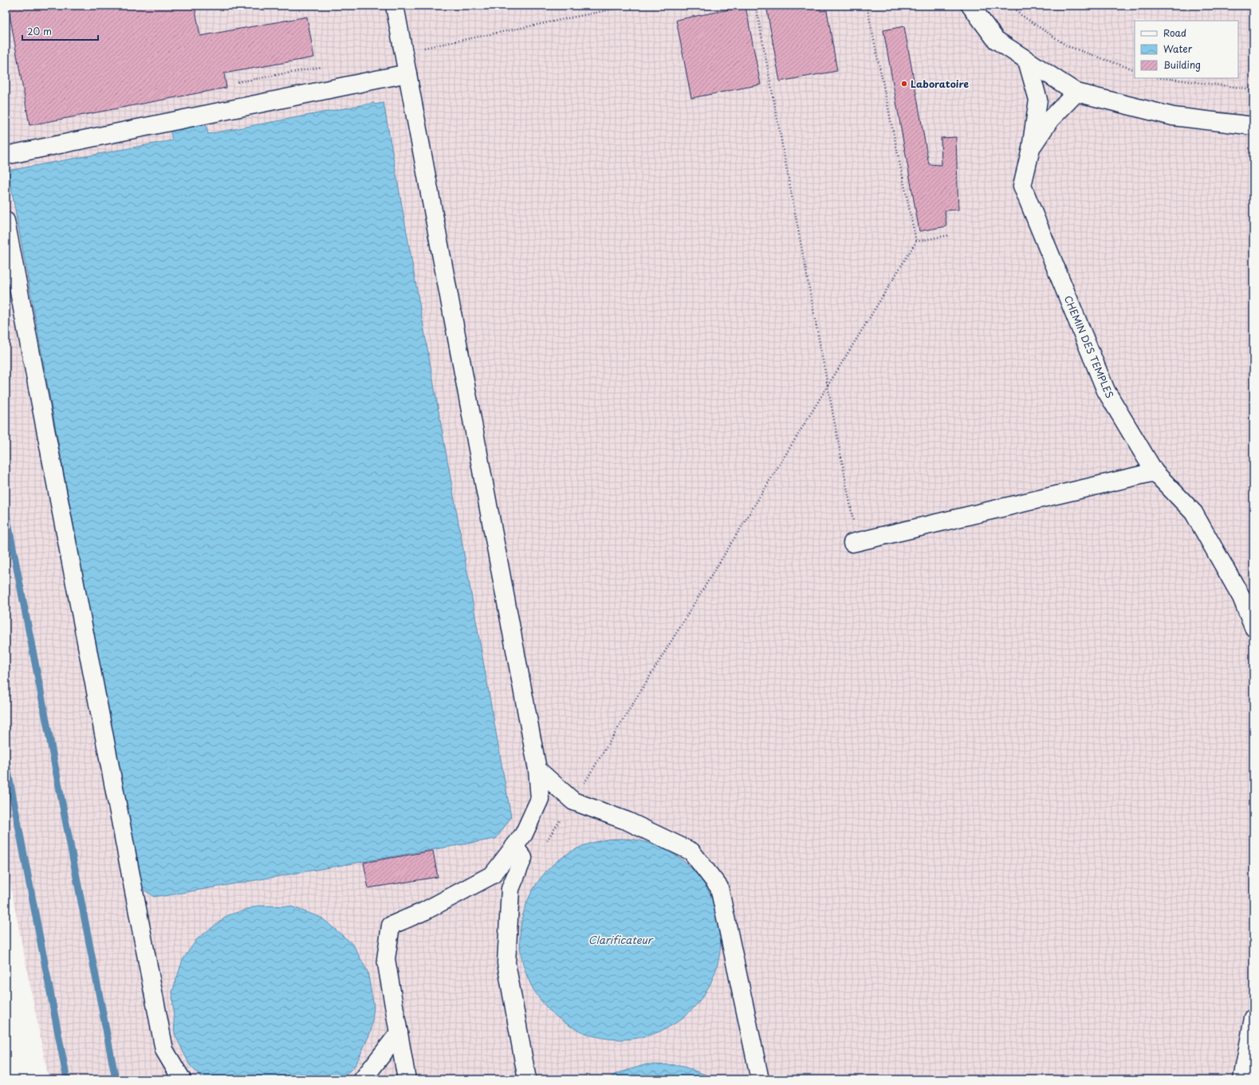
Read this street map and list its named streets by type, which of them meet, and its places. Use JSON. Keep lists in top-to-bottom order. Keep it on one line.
{"streets":{"street":["CHEMIN DES TEMPLES"]},"water":["Clarificateur"],"places":["Laboratoire"],"legend":["Road","Water","Building"],"scale_bar":"20 m"}
